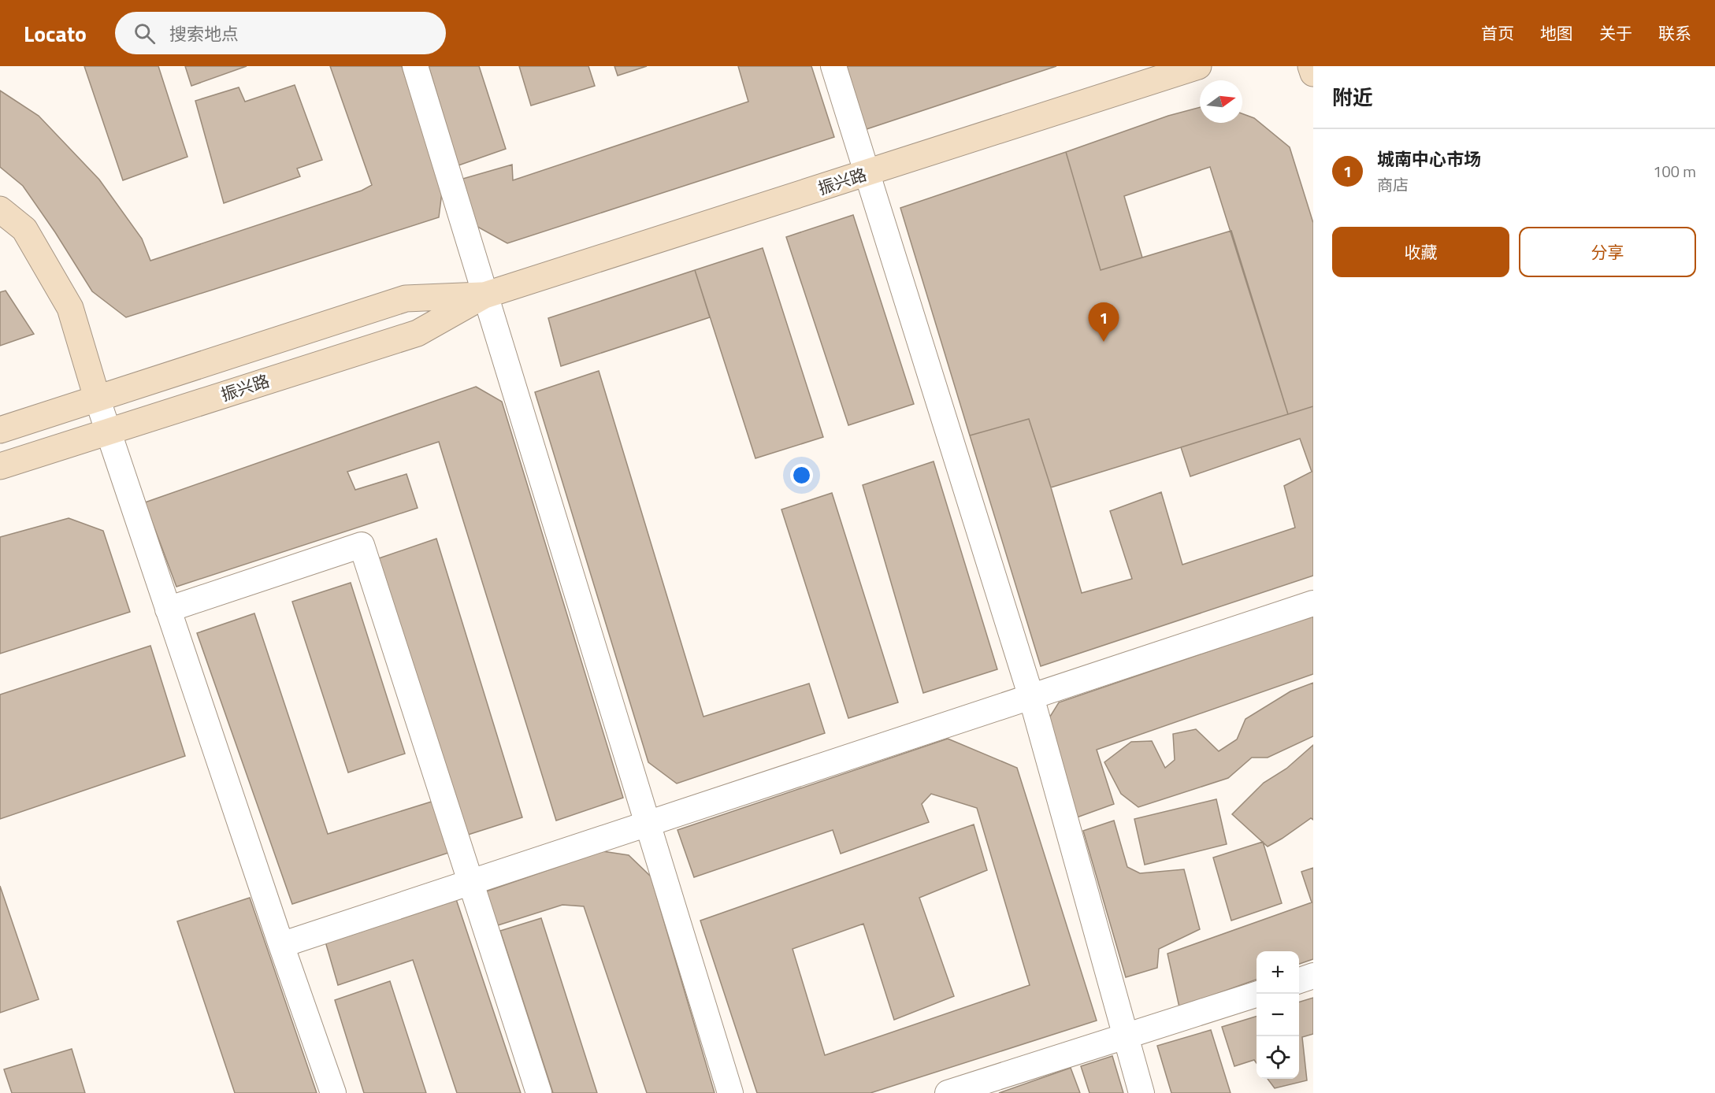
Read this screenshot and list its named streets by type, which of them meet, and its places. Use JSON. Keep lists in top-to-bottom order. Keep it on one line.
{"streets":{"main road":["振兴路"]},"north":"right","page":{"header":"Locato","search":"搜索地点","nav":["首页","地图","关于","联系"],"heading":"附近","list":[{"mark":"1","name":"城南中心市场","note":"商店","value":"100 m"}],"buttons":["收藏","分享"],"pins":"1","map_buttons":["+","−"]}}
